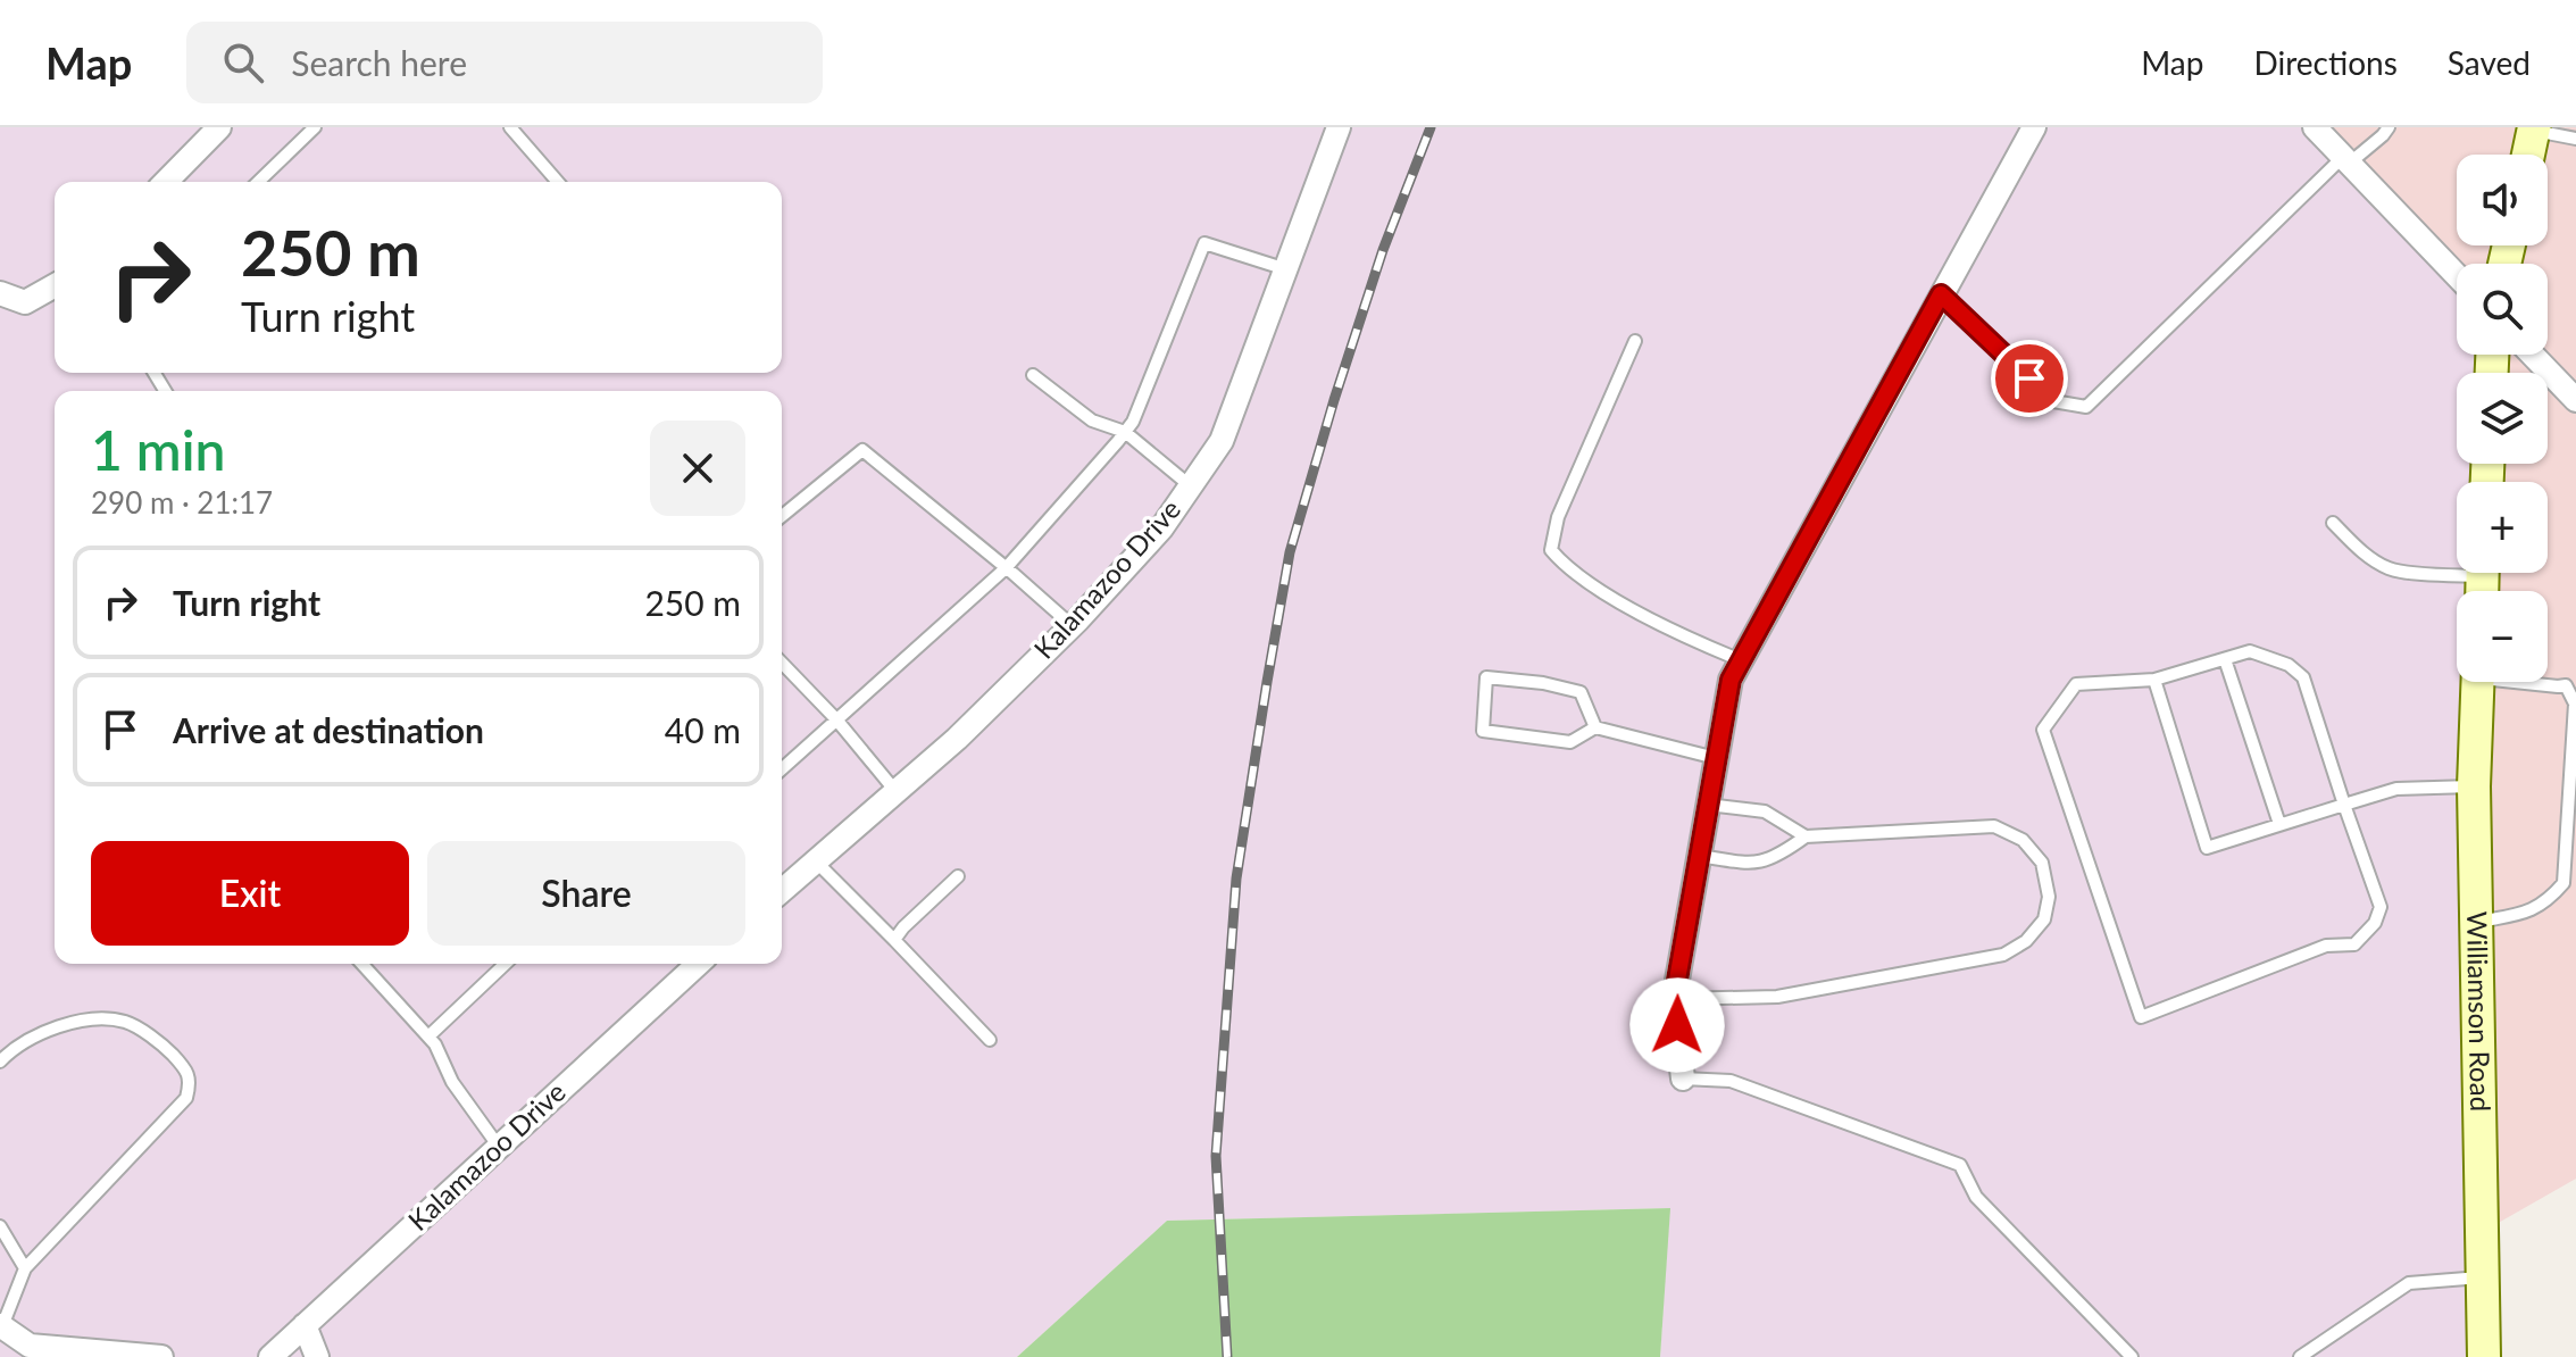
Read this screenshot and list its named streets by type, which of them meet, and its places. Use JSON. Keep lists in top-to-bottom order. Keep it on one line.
{"streets":{"main road":["Williamson Road"],"street":["Kalamazoo Drive"]},"page":{"header":"Map","search":"Search here","nav":["Map","Directions","Saved"],"map_buttons":["+","−"],"turn":["250 m","Turn right"],"heading":["1 min","290 m · 21:17"],"list":[{"name":"Turn right","value":"250 m"},{"name":"Arrive at destination","value":"40 m"}],"buttons":["Exit","Share"]}}
